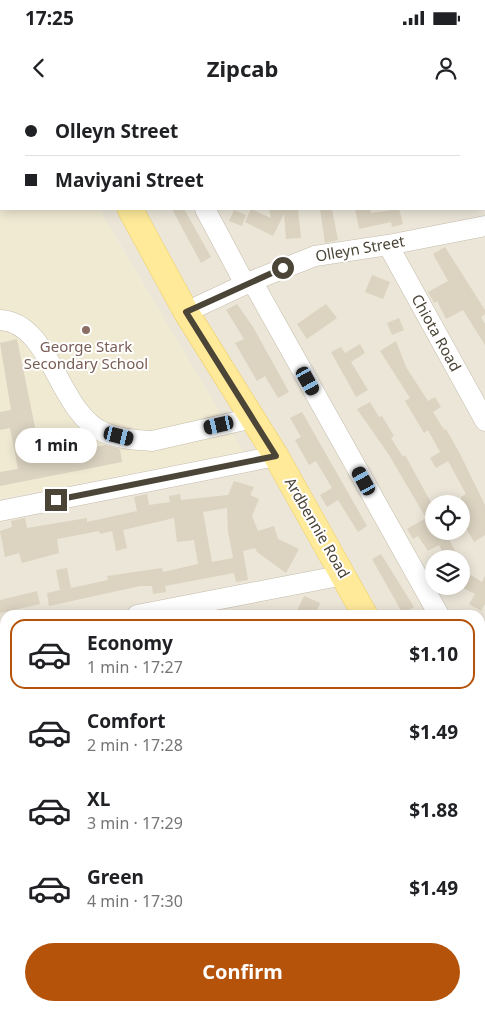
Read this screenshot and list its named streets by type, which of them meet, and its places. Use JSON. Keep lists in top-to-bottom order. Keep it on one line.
{"streets":{"main road":["Ardbennie Road"],"street":["Olleyn Street","Chiota Road"]},"crossings":[["Olleyn Street","Chiota Road"],["Olleyn Street","Ardbennie Road"]],"places":["George Stark Secondary School"],"page":{"status":"17:25","header":"Zipcab","banner":["Olleyn Street","Maviyani Street"],"bubble":"1 min","list":[{"name":"Economy","note":"1 min · 17:27","value":"$1.10"},{"name":"Comfort","note":"2 min · 17:28","value":"$1.49"},{"name":"XL","note":"3 min · 17:29","value":"$1.88"},{"name":"Green","note":"4 min · 17:30","value":"$1.49"}],"buttons":"Confirm"}}
